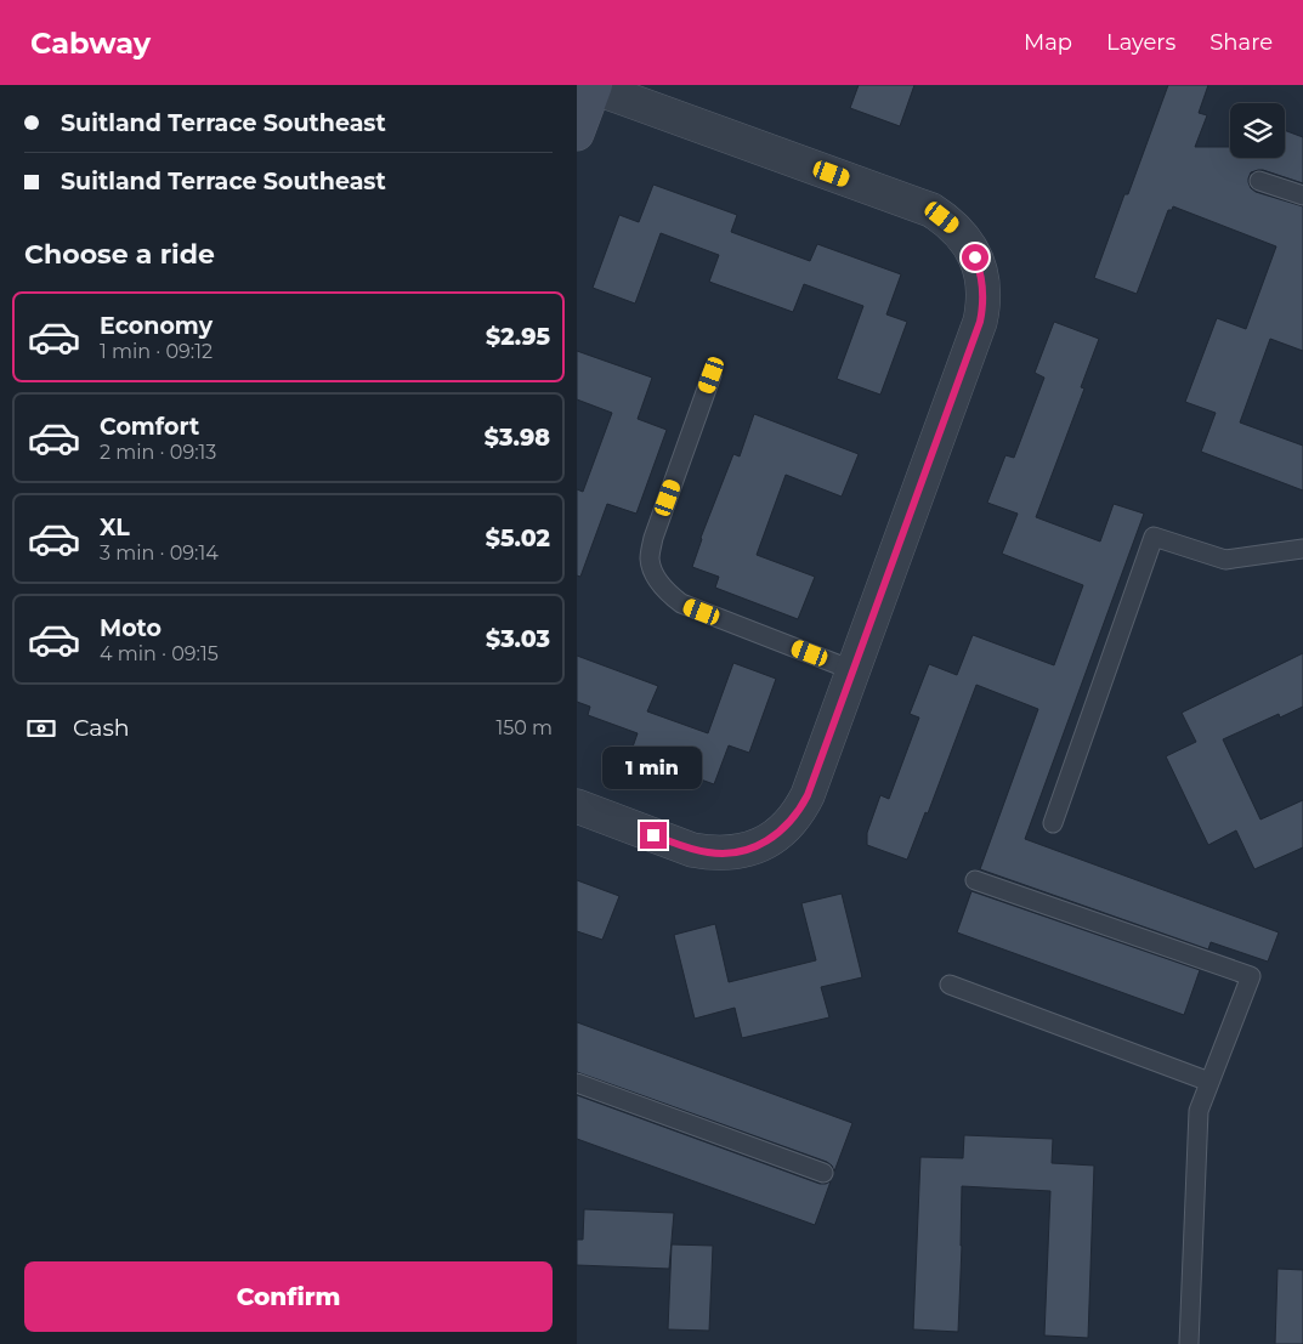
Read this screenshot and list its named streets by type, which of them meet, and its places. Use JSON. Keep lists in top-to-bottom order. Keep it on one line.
{"page":{"header":"Cabway","nav":["Map","Layers","Share"],"banner":["Suitland Terrace Southeast","Suitland Terrace Southeast"],"heading":"Choose a ride","list":[{"name":"Economy","note":"1 min · 09:12","value":"$2.95"},{"name":"Comfort","note":"2 min · 09:13","value":"$3.98"},{"name":"XL","note":"3 min · 09:14","value":"$5.02"},{"name":"Moto","note":"4 min · 09:15","value":"$3.03"}],"pay":["Cash","150 m"],"bubble":"1 min","buttons":"Confirm"}}
